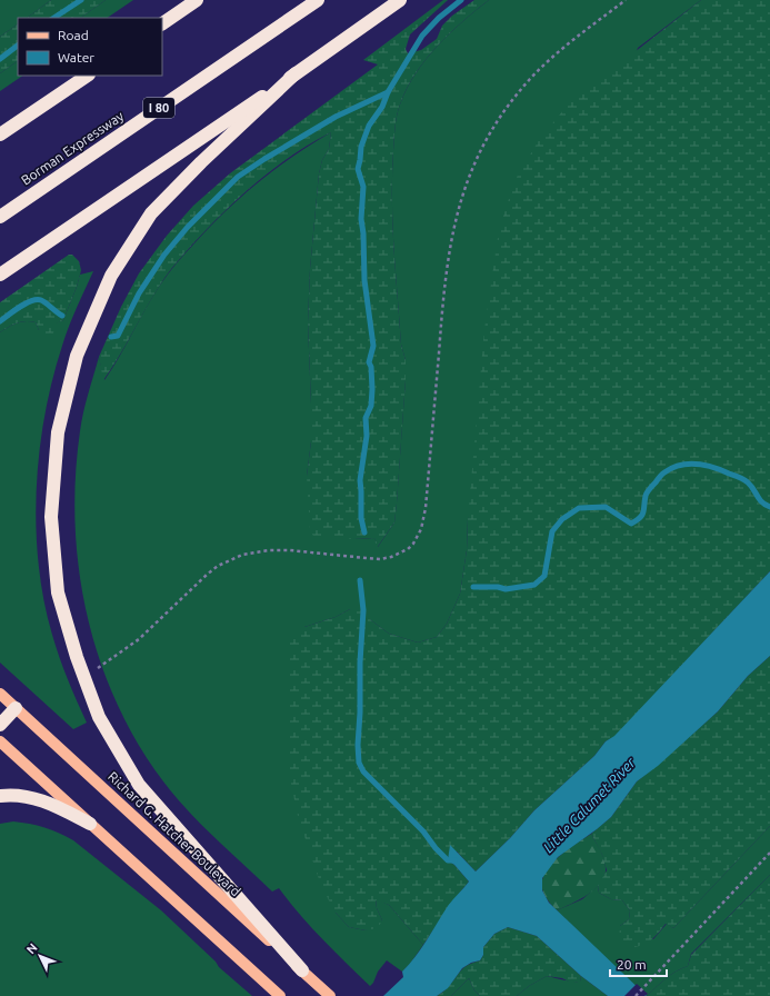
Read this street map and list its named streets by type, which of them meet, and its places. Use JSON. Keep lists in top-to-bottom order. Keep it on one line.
{"streets":{"highway":["I 80","Borman Expressway"],"main road":["Richard G. Hatcher Boulevard"]},"water":["Little Calumet River"],"legend":["Road","Water"],"scale_bar":"20 m","north":"top left"}
